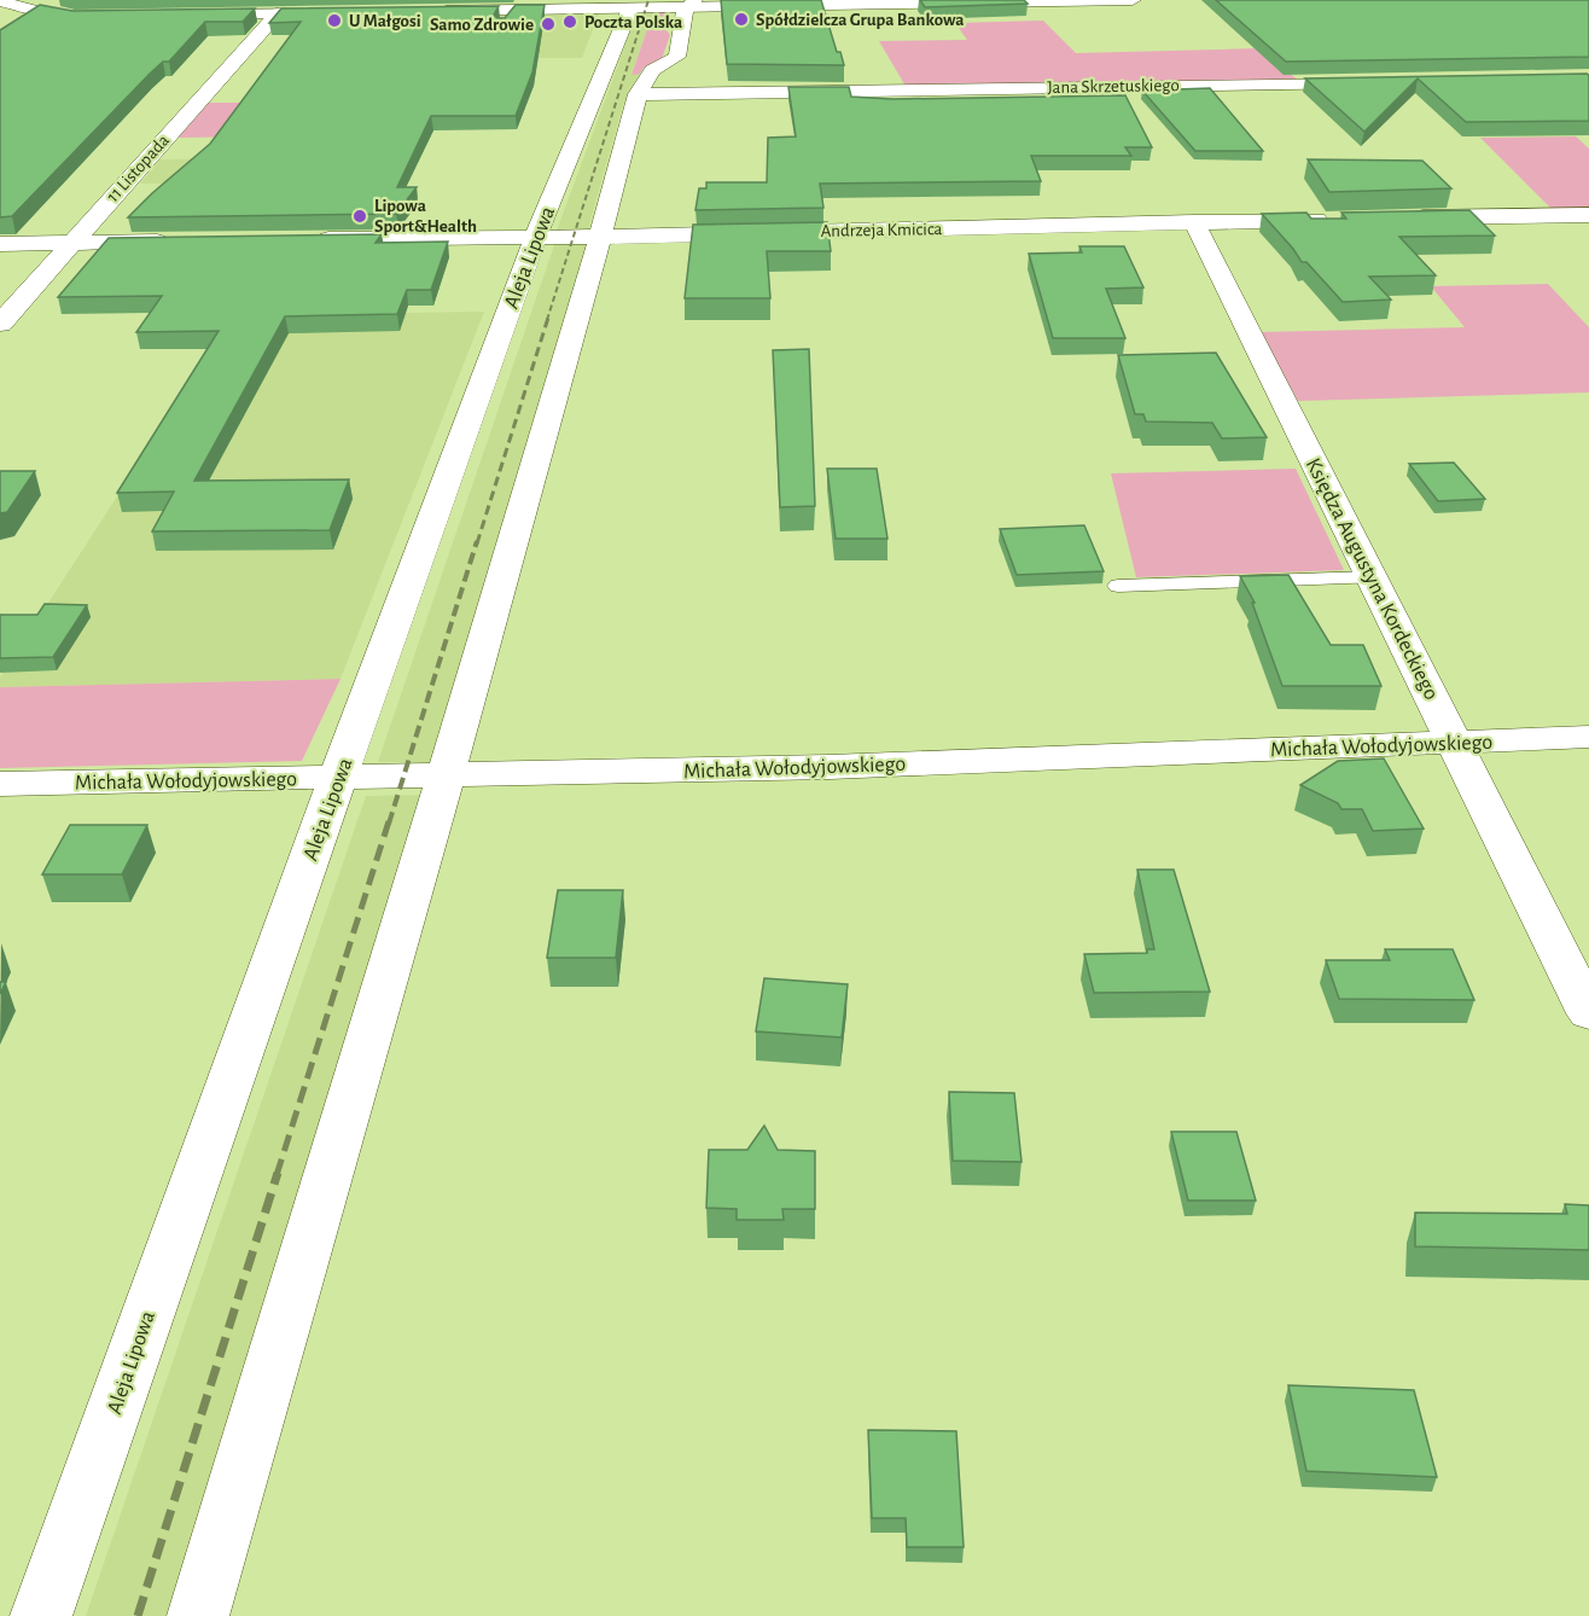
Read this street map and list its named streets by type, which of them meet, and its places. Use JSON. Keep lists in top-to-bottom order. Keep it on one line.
{"streets":{"street":["Jana Skrzetuskiego","11 Listopada","Andrzeja Kmicica","Aleja Lipowa","Księdza Augustyna Kordeckiego","Michała Wołodyjowskiego"]},"crossings":[["Andrzeja Kmicica","Aleja Lipowa"],["Andrzeja Kmicica","Księdza Augustyna Kordeckiego"],["Aleja Lipowa","Michała Wołodyjowskiego"],["Księdza Augustyna Kordeckiego","Michała Wołodyjowskiego"]],"places":["Spółdzielcza Grupa Bankowa","U Małgosi","Poczta Polska","Samo Zdrowie","Lipowa Sport&Health"]}
